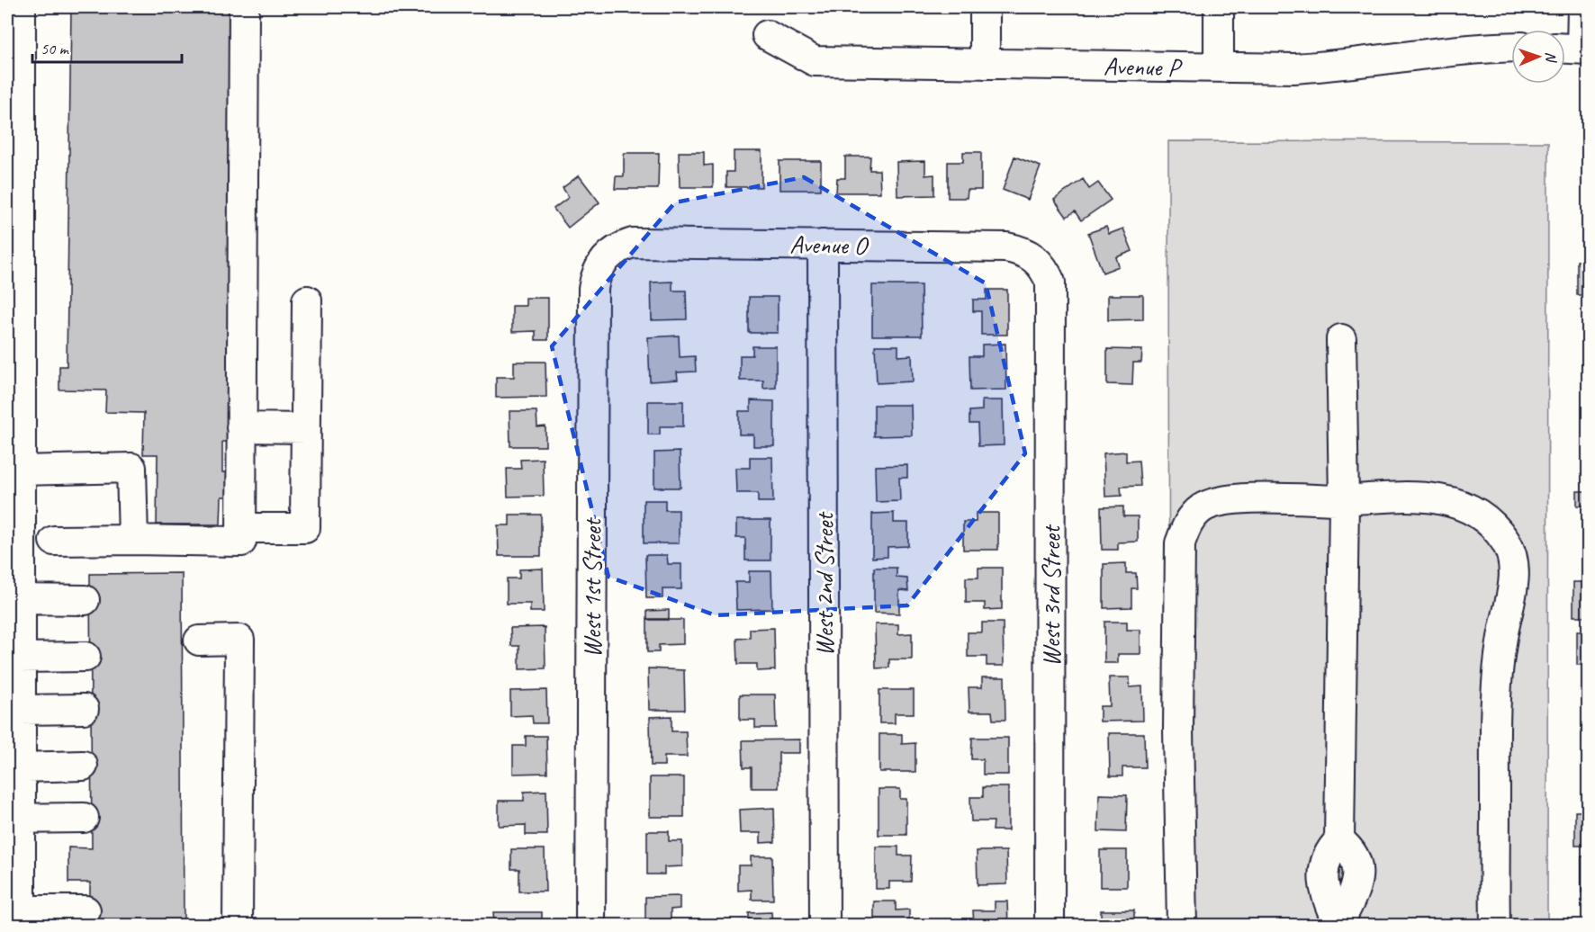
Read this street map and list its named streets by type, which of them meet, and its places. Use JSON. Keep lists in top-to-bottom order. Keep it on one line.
{"streets":{"street":["Avenue P","Avenue O","West 2nd Street","West 1st Street","West 3rd Street"]},"crossings":[["Avenue O","West 2nd Street"],["Avenue O","West 1st Street"],["Avenue O","West 3rd Street"]],"scale_bar":"50 m","north":"right"}
